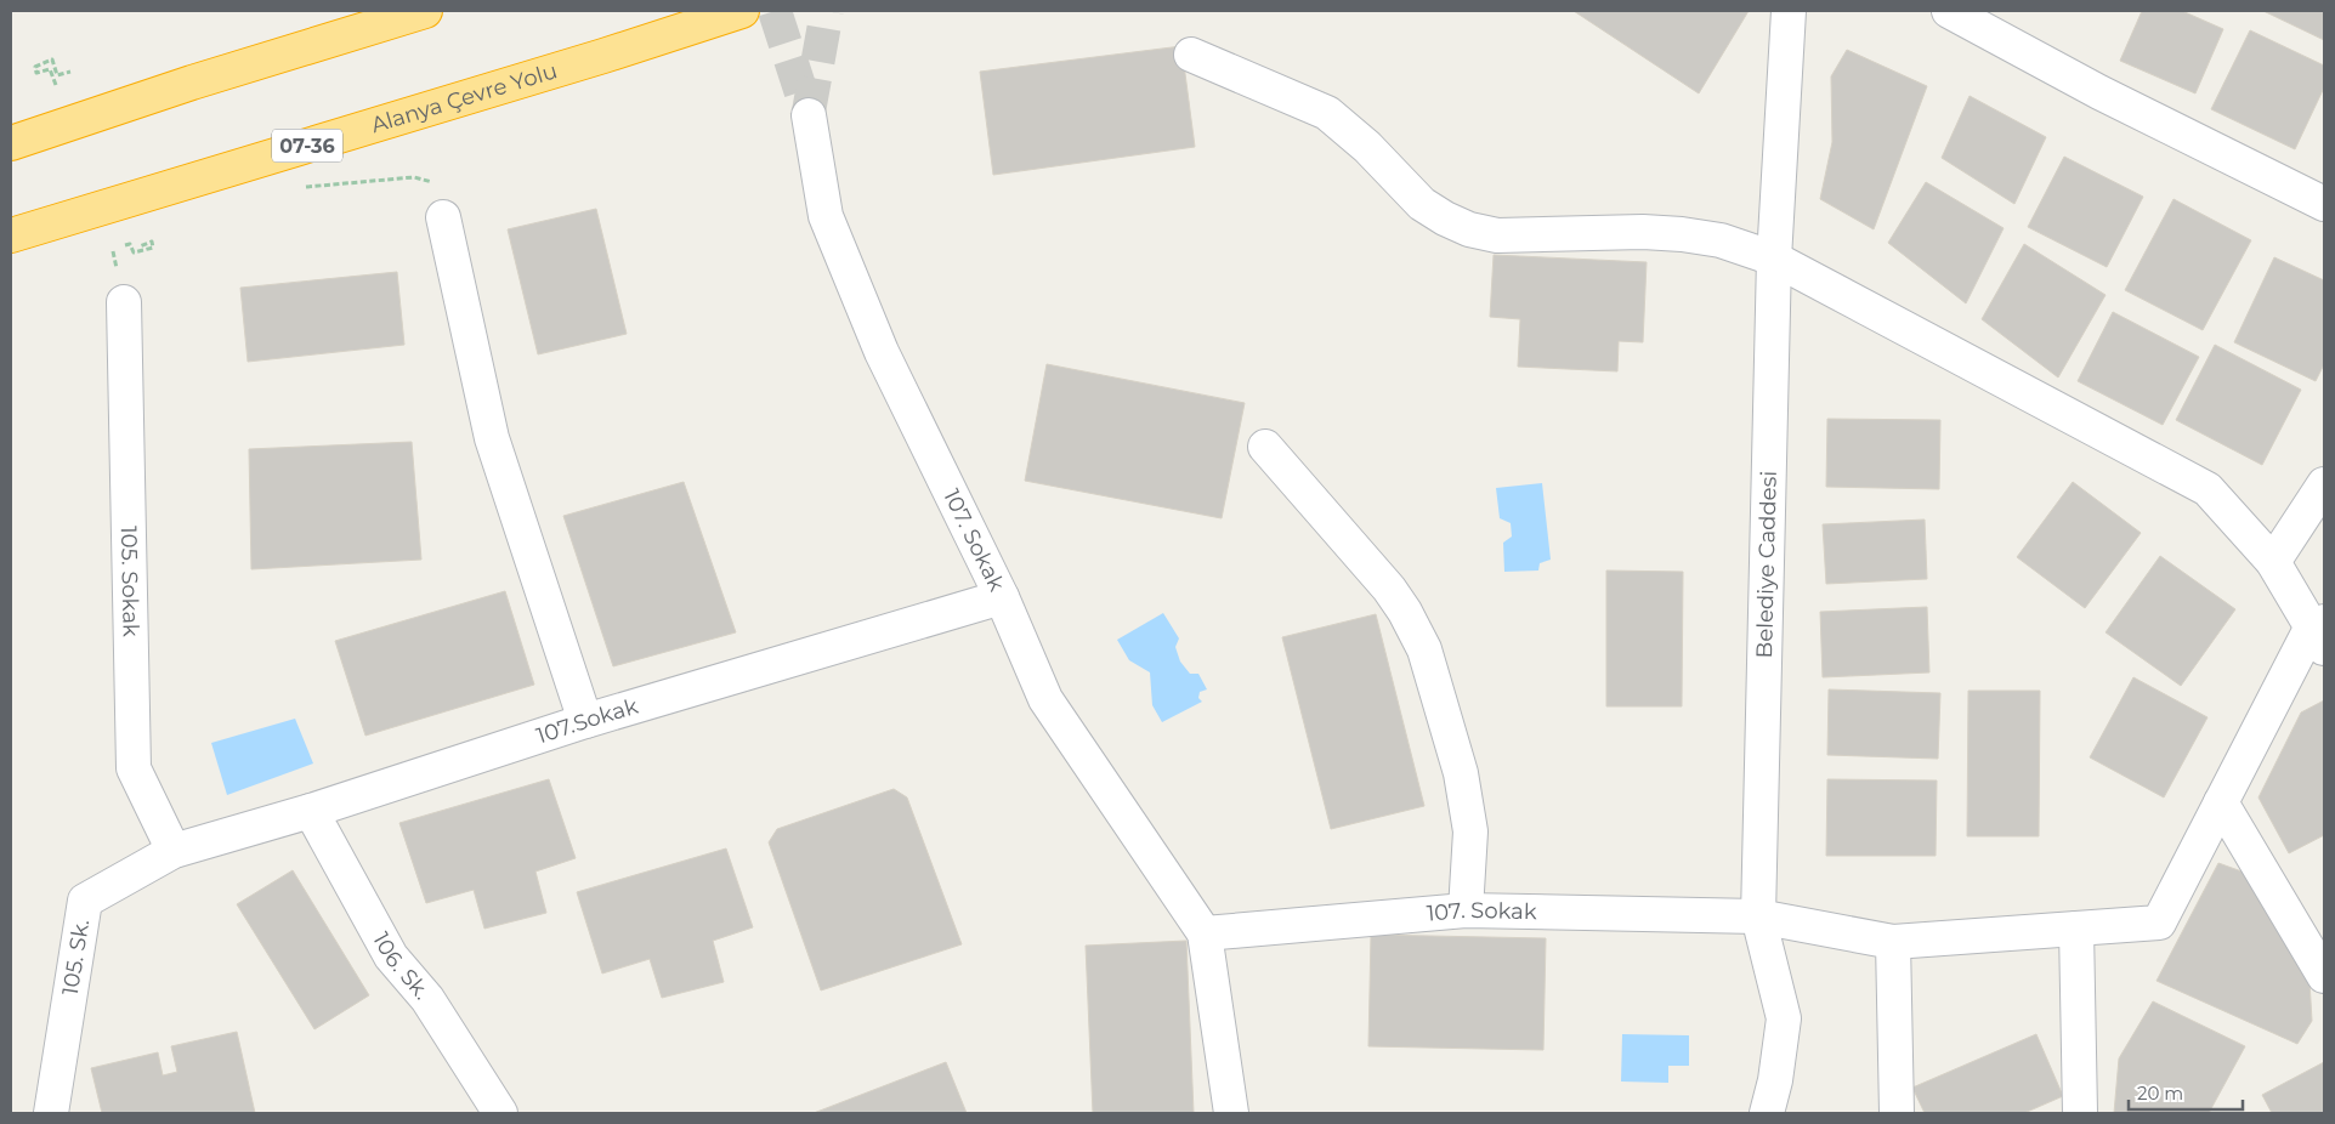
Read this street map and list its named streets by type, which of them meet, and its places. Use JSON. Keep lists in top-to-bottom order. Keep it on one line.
{"streets":{"highway":["Alanya Çevre Yolu","07-36"],"street":["107. Sokak","Belediye Caddesi","105. Sokak","107.Sokak","105. Sk.","106. Sk."]},"crossings":[["107. Sokak","Belediye Caddesi"],["107. Sokak","107.Sokak"],["105. Sokak","107.Sokak"],["105. Sokak","105. Sk."],["107.Sokak","105. Sk."],["107.Sokak","106. Sk."]],"scale_bar":"20 m"}
